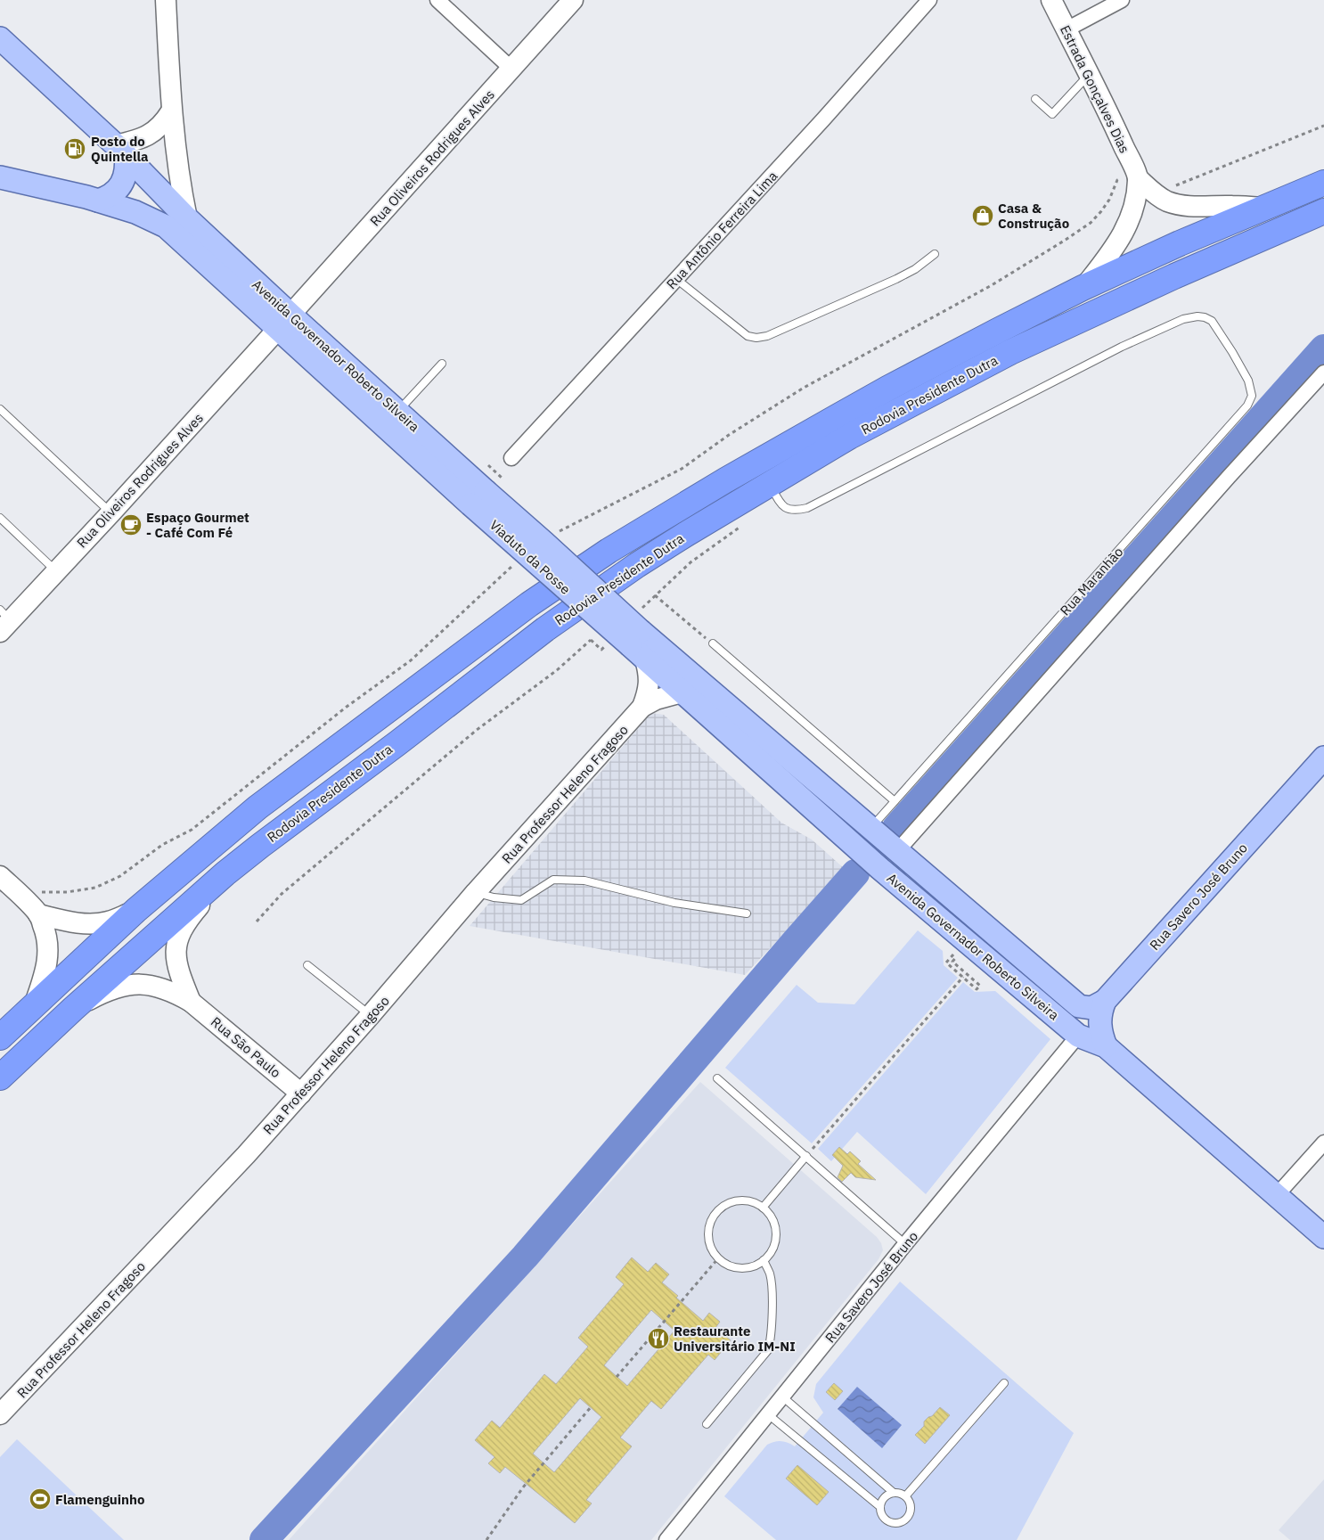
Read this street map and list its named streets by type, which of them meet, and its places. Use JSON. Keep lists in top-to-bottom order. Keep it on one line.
{"streets":{"highway":["Rodovia Presidente Dutra"],"main road":["Estrada Gonçalves Dias","Rua Oliveiros Rodrigues Alves","Avenida Governador Roberto Silveira","Viaduto da Posse","Rua Professor Heleno Fragoso","Rua Savero José Bruno","Rua São Paulo"],"street":["Rua Antônio Ferreira Lima"],"lane":["Rua Maranhão"]},"crossings":[["Estrada Gonçalves Dias","Rodovia Presidente Dutra"],["Rua Oliveiros Rodrigues Alves","Avenida Governador Roberto Silveira"],["Avenida Governador Roberto Silveira","Viaduto da Posse"],["Avenida Governador Roberto Silveira","Rua Maranhão"],["Avenida Governador Roberto Silveira","Rua Professor Heleno Fragoso"],["Avenida Governador Roberto Silveira","Rua Savero José Bruno"],["Rodovia Presidente Dutra","Rua Maranhão"],["Rodovia Presidente Dutra","Rua São Paulo"],["Viaduto da Posse","Rua Professor Heleno Fragoso"],["Rua Professor Heleno Fragoso","Rua São Paulo"]],"places":{"fuel station":["Posto do Quintella"],"shop":["Casa & Construção"],"cafe":["Espaço Gourmet - Café Com Fé"],"restaurant":["Restaurante Universitário IM-NI"],"sports":["Flamenguinho"]}}
